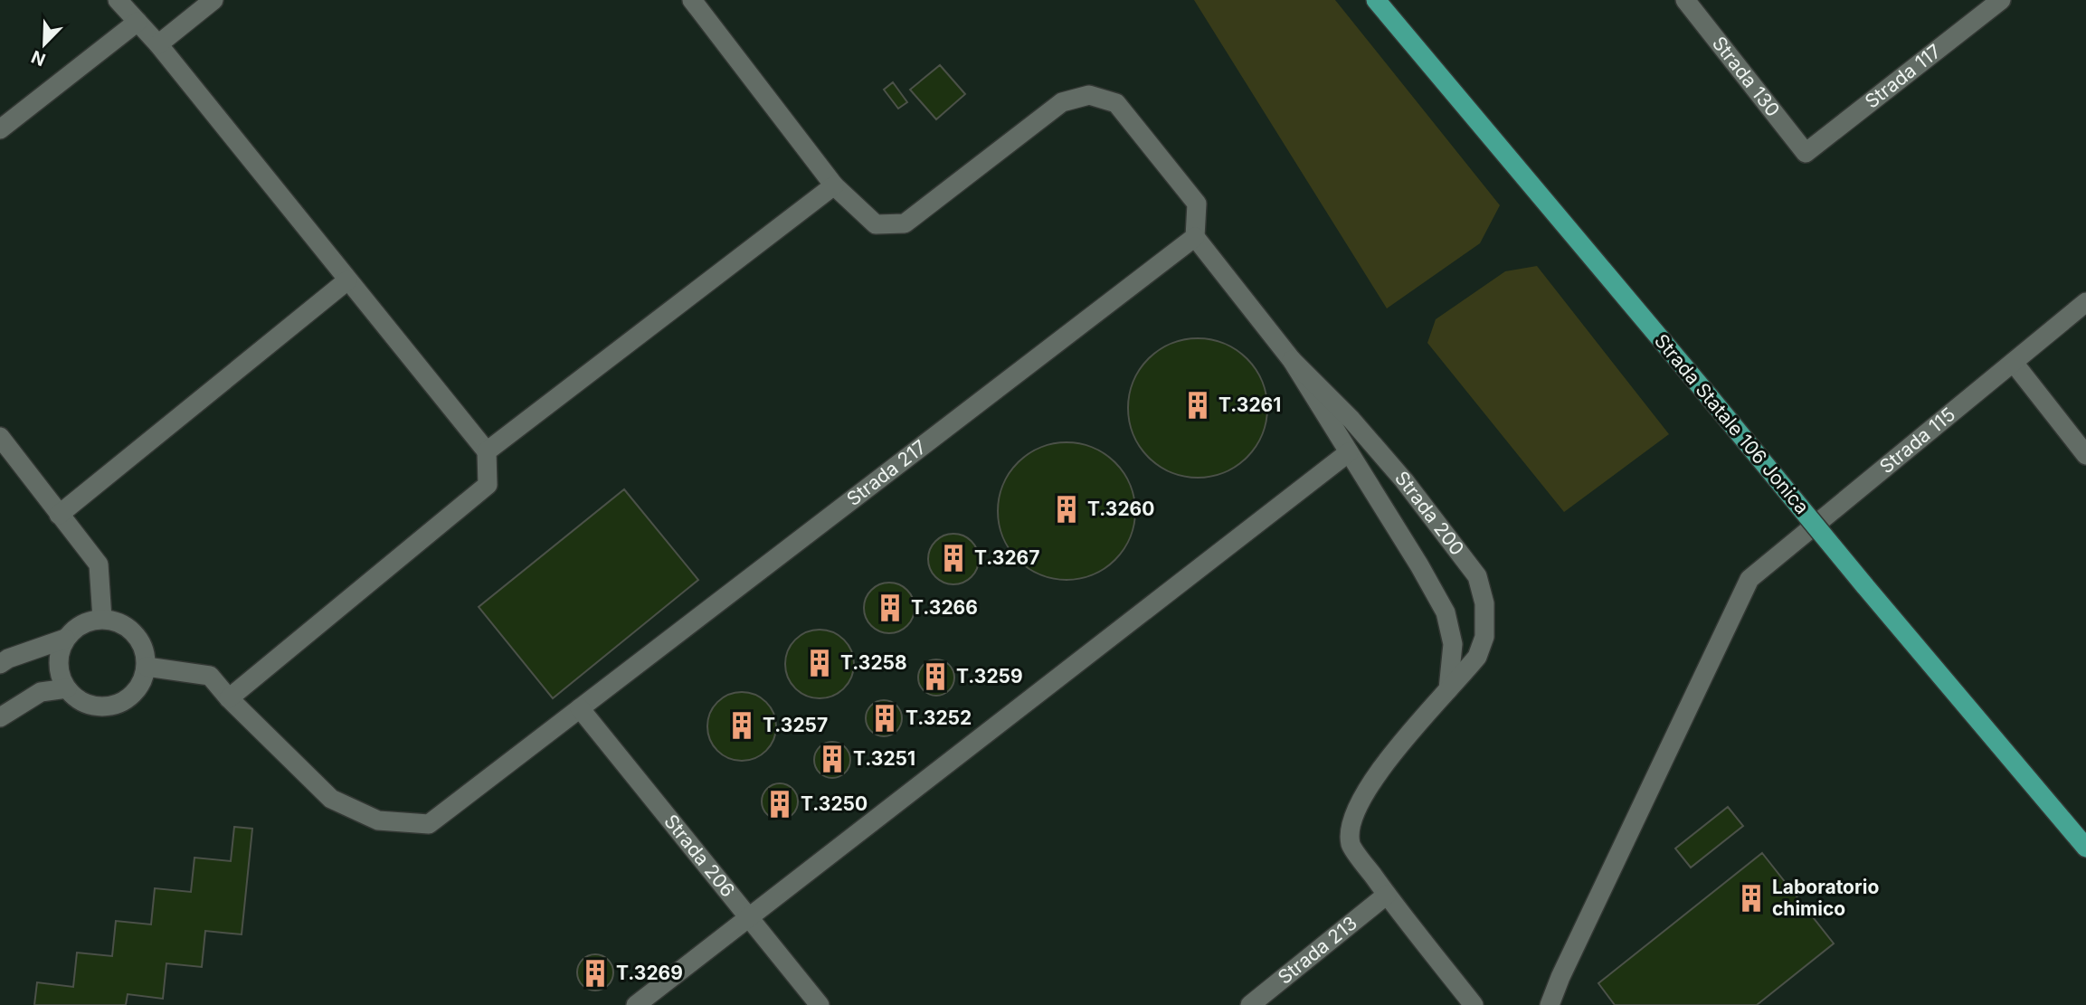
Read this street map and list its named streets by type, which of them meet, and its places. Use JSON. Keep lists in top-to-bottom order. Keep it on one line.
{"streets":{"main road":["Strada Statale 106 Jonica"],"lane":["Strada 130","Strada 117","Strada 115","Strada 217","Strada 200","Strada 206","Strada 213"]},"crossings":[["Strada 130","Strada 117"],["Strada 217","Strada 200"],["Strada 217","Strada 206"],["Strada 200","Strada 213"]],"places":{"building":["T.3261","T.3260","T.3267","T.3266","T.3258","T.3259","T.3252","T.3257","T.3251","T.3250","Laboratorio chimico","T.3269"]},"north":"bottom left"}
